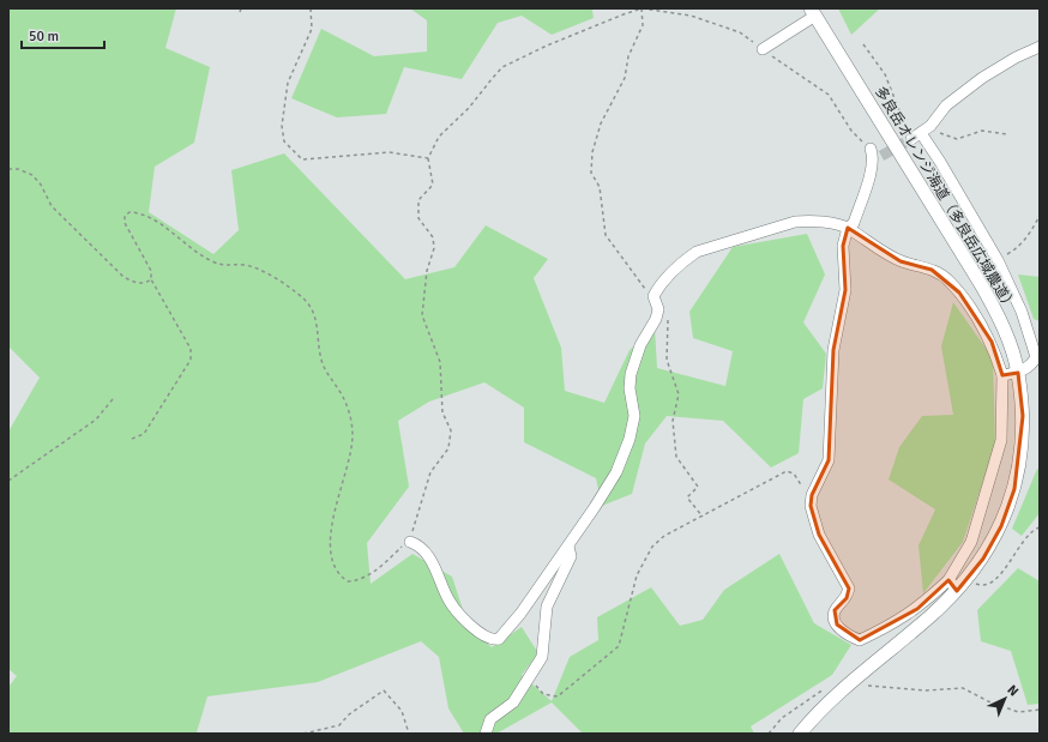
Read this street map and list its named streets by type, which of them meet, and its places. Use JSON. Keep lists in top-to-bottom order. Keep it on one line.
{"streets":{"street":["多良岳オレンジ海道（多良岳広域農道）"]},"scale_bar":"50 m","north":"top right"}
